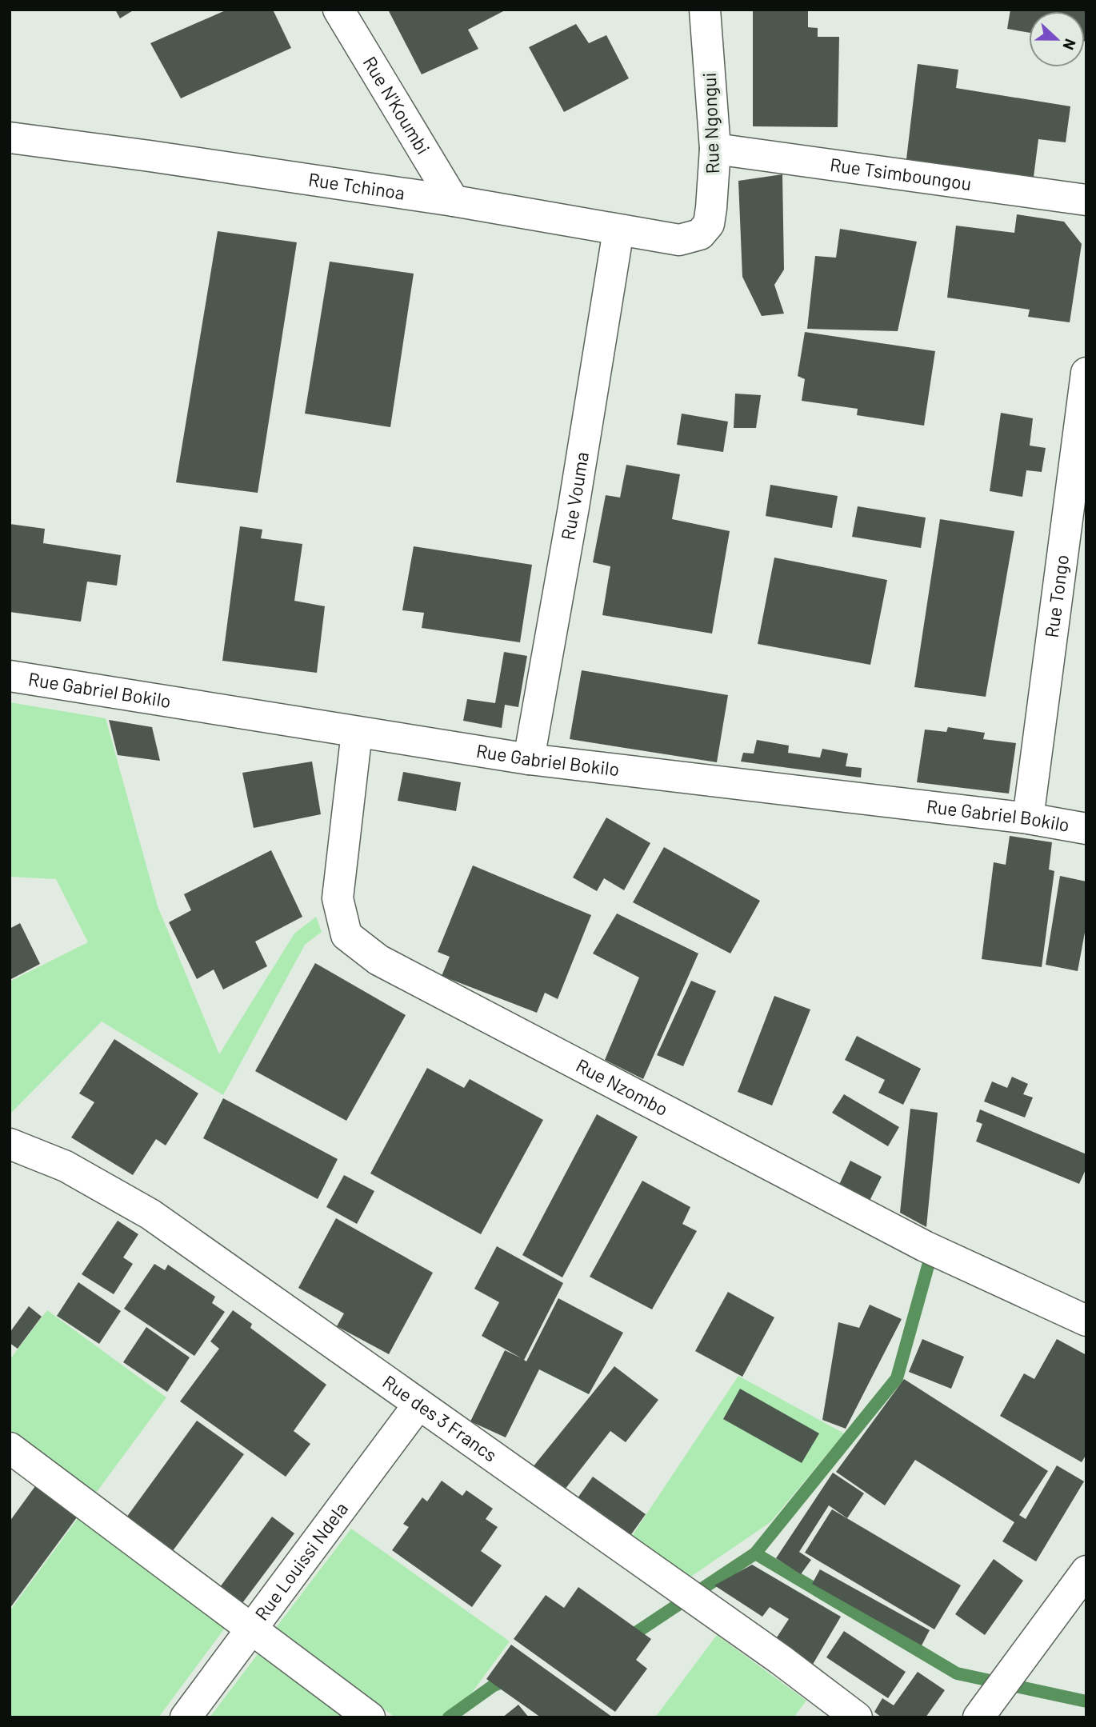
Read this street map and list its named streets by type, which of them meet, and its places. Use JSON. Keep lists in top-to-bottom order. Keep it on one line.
{"streets":{"street":["Rue N'Koumbi","Rue Ngongui","Rue Tsimboungou","Rue Tchinoa","Rue Vouma","Rue Tongo","Rue Gabriel Bokilo","Rue Nzombo","Rue des 3 Francs","Rue Louissi Ndela"]},"crossings":[["Rue N'Koumbi","Rue Tchinoa"],["Rue Ngongui","Rue Tsimboungou"],["Rue Ngongui","Rue Tchinoa"],["Rue Tchinoa","Rue Vouma"],["Rue Vouma","Rue Gabriel Bokilo"],["Rue Tongo","Rue Gabriel Bokilo"],["Rue Gabriel Bokilo","Rue Nzombo"],["Rue des 3 Francs","Rue Louissi Ndela"]],"north":"right"}
